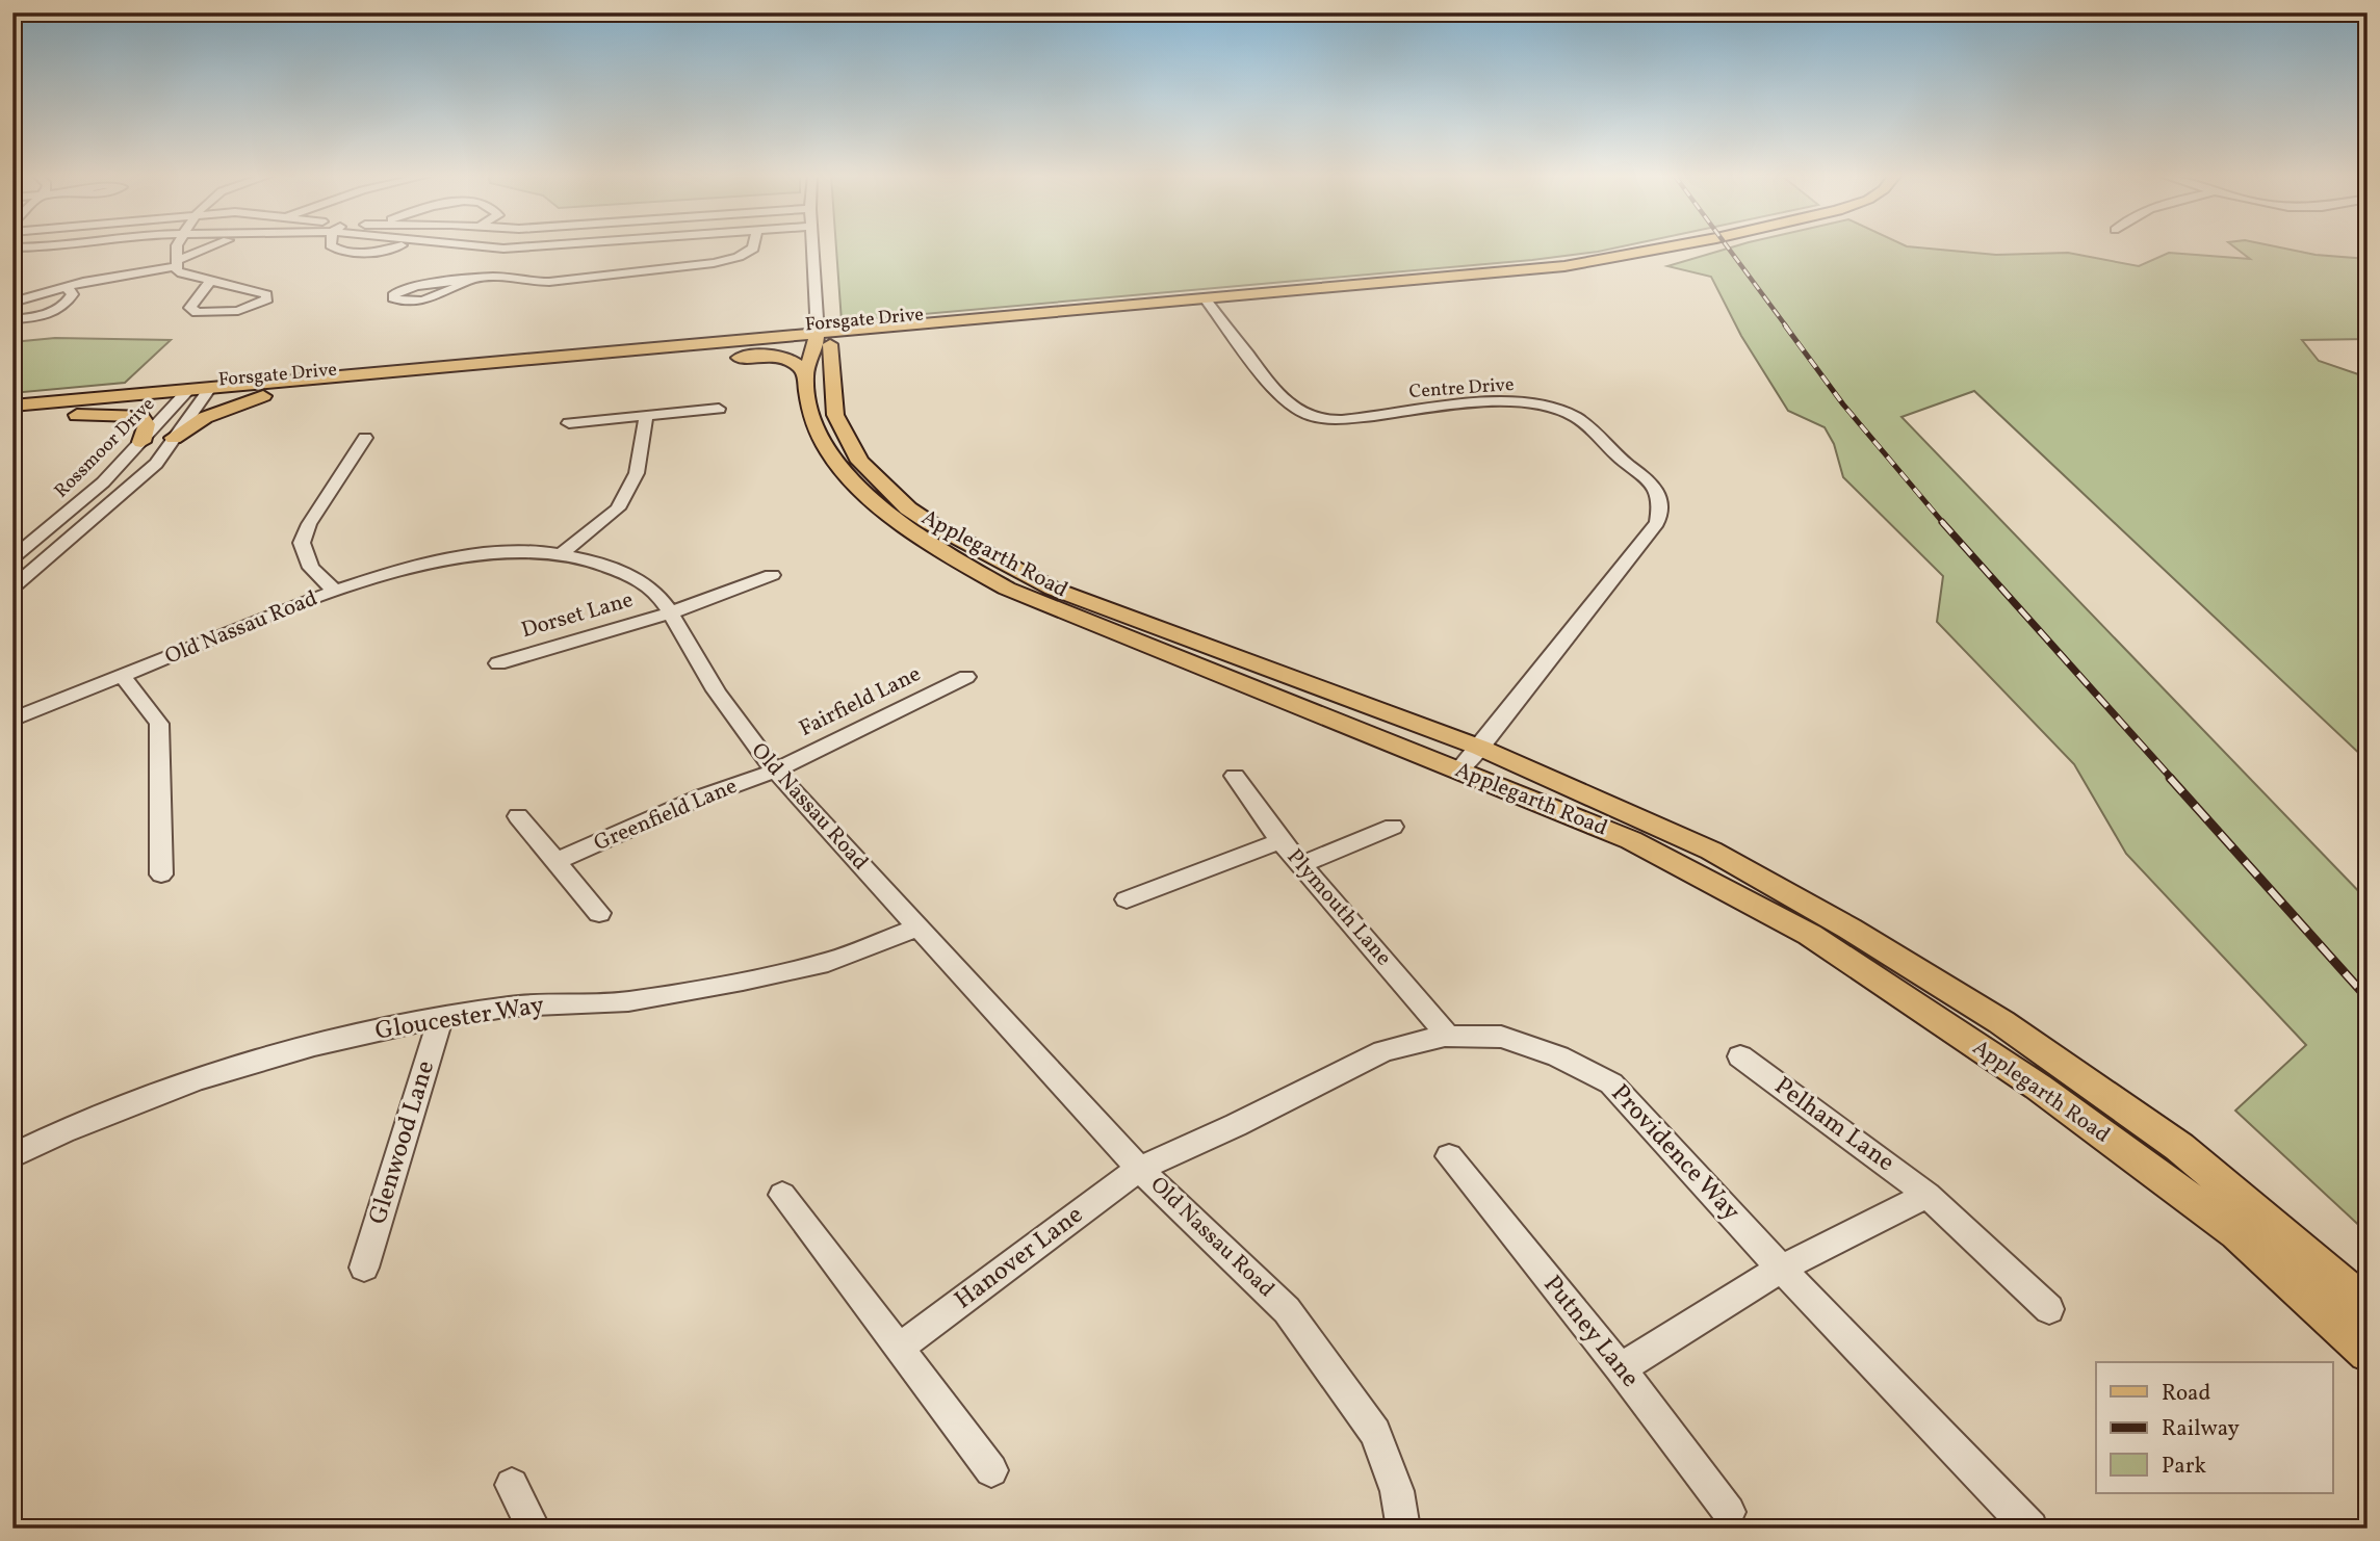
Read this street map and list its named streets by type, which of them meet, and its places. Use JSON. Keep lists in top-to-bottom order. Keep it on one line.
{"streets":{"main road":["Forsgate Drive","Applegarth Road"],"street":["Centre Drive","Rossmoor Drive","Dorset Lane","Old Nassau Road","Fairfield Lane","Greenfield Lane","Plymouth Lane","Gloucester Way","Pelham Lane","Glenwood Lane","Providence Way","Hanover Lane","Putney Lane"]},"crossings":[["Forsgate Drive","Centre Drive"],["Forsgate Drive","Rossmoor Drive"],["Forsgate Drive","Applegarth Road"],["Centre Drive","Applegarth Road"],["Dorset Lane","Old Nassau Road"],["Old Nassau Road","Fairfield Lane"],["Old Nassau Road","Greenfield Lane"],["Old Nassau Road","Gloucester Way"],["Old Nassau Road","Providence Way"],["Old Nassau Road","Hanover Lane"],["Fairfield Lane","Greenfield Lane"],["Plymouth Lane","Providence Way"],["Gloucester Way","Glenwood Lane"],["Providence Way","Hanover Lane"]],"legend":["Road","Railway","Park"]}
